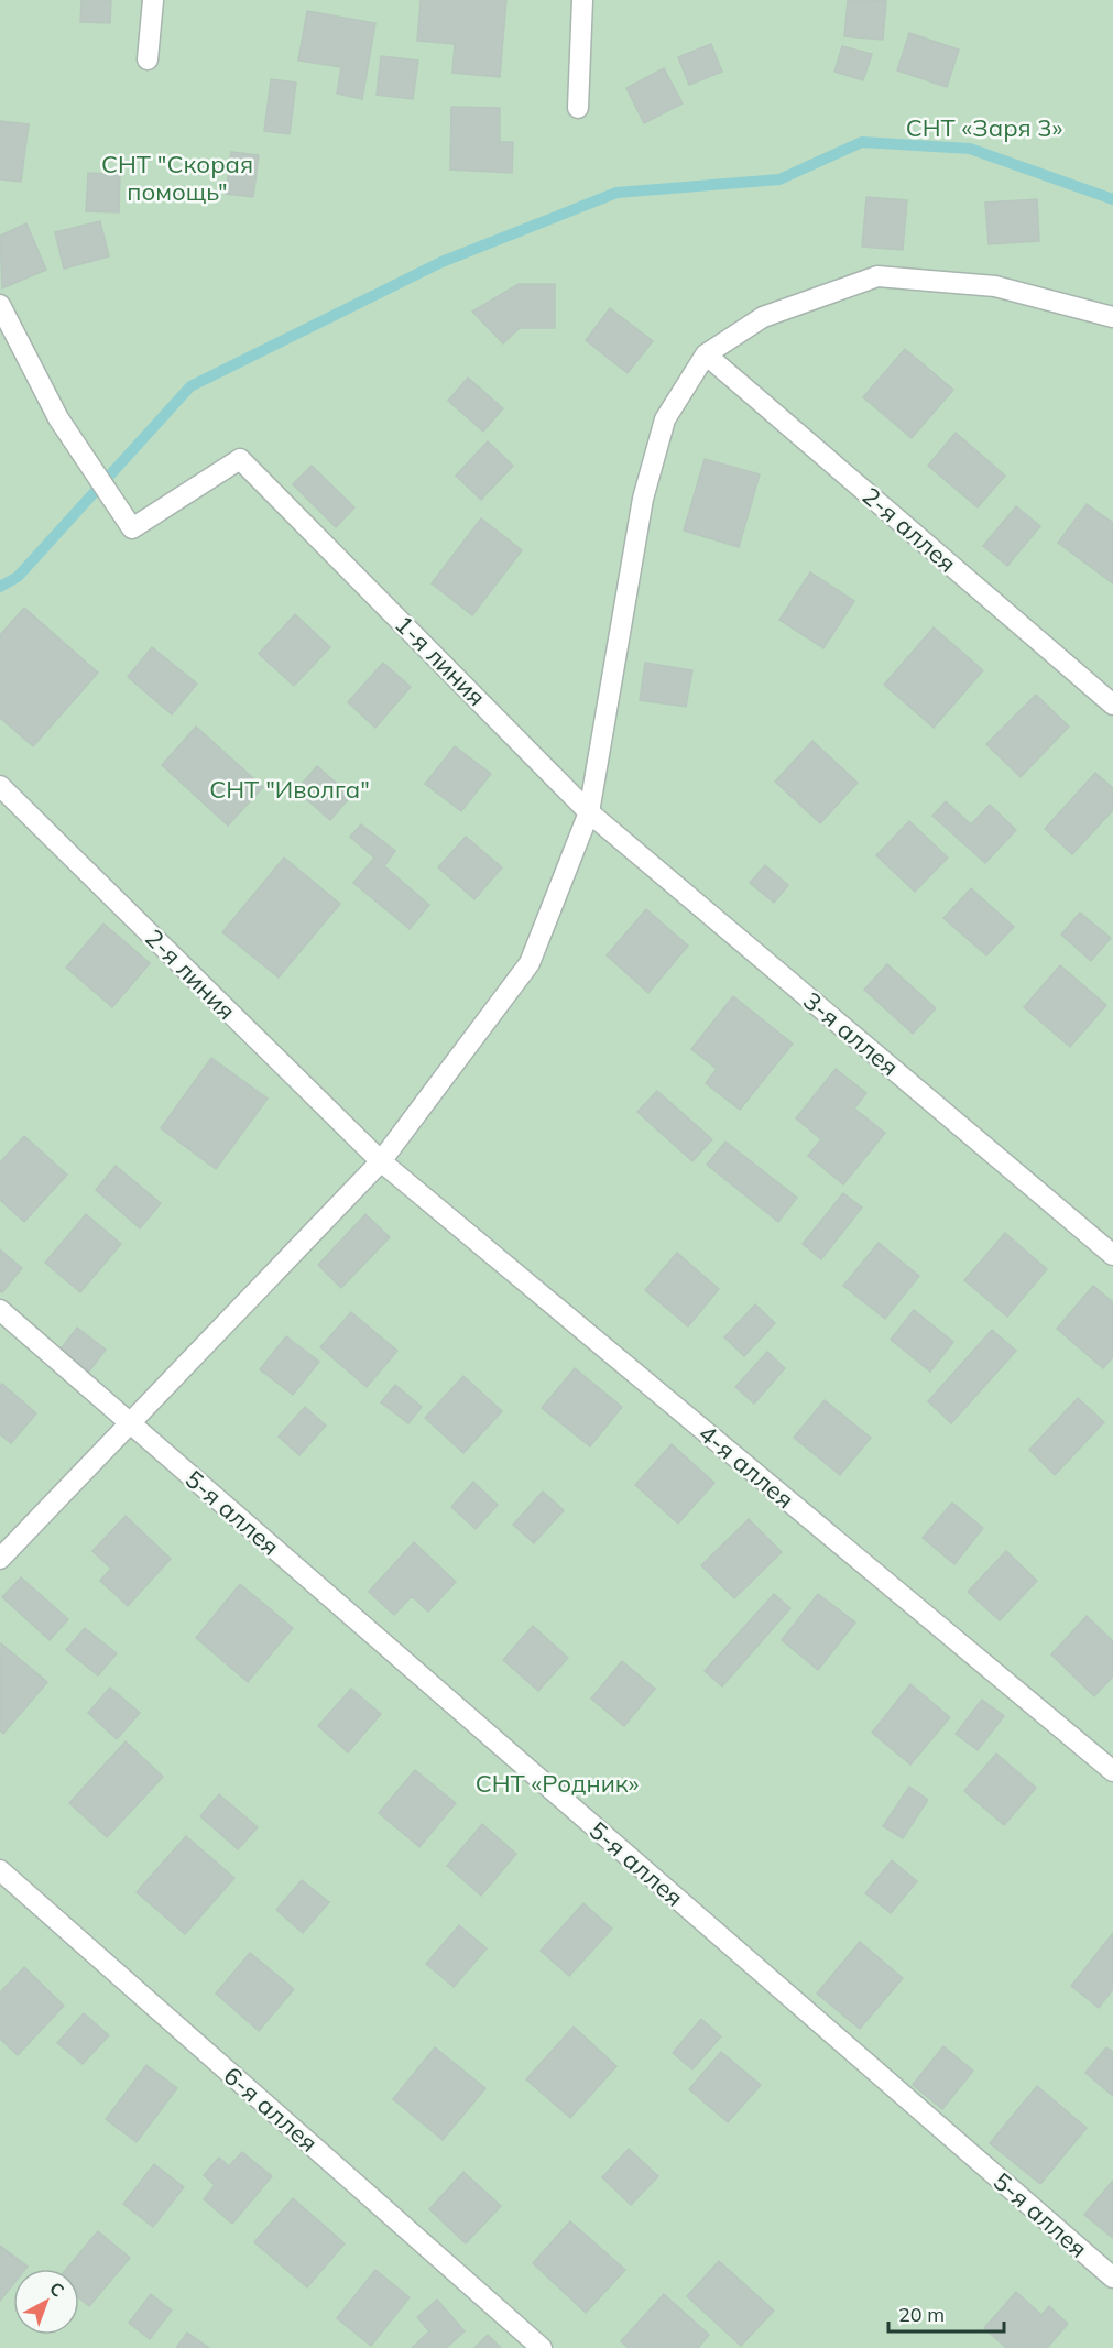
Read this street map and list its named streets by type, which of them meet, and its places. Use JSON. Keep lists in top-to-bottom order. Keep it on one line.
{"streets":{"street":["2-я аллея","1-я линия","2-я линия","3-я аллея","4-я аллея","5-я аллея","6-я аллея"]},"crossings":[["1-я линия","3-я аллея"],["2-я линия","4-я аллея"]],"parks":["СНТ «Заря 3»","СНТ \"Скорая помощь\"","СНТ \"Иволга\"","СНТ «Родник»"],"scale_bar":"20 m","north":"top right"}
